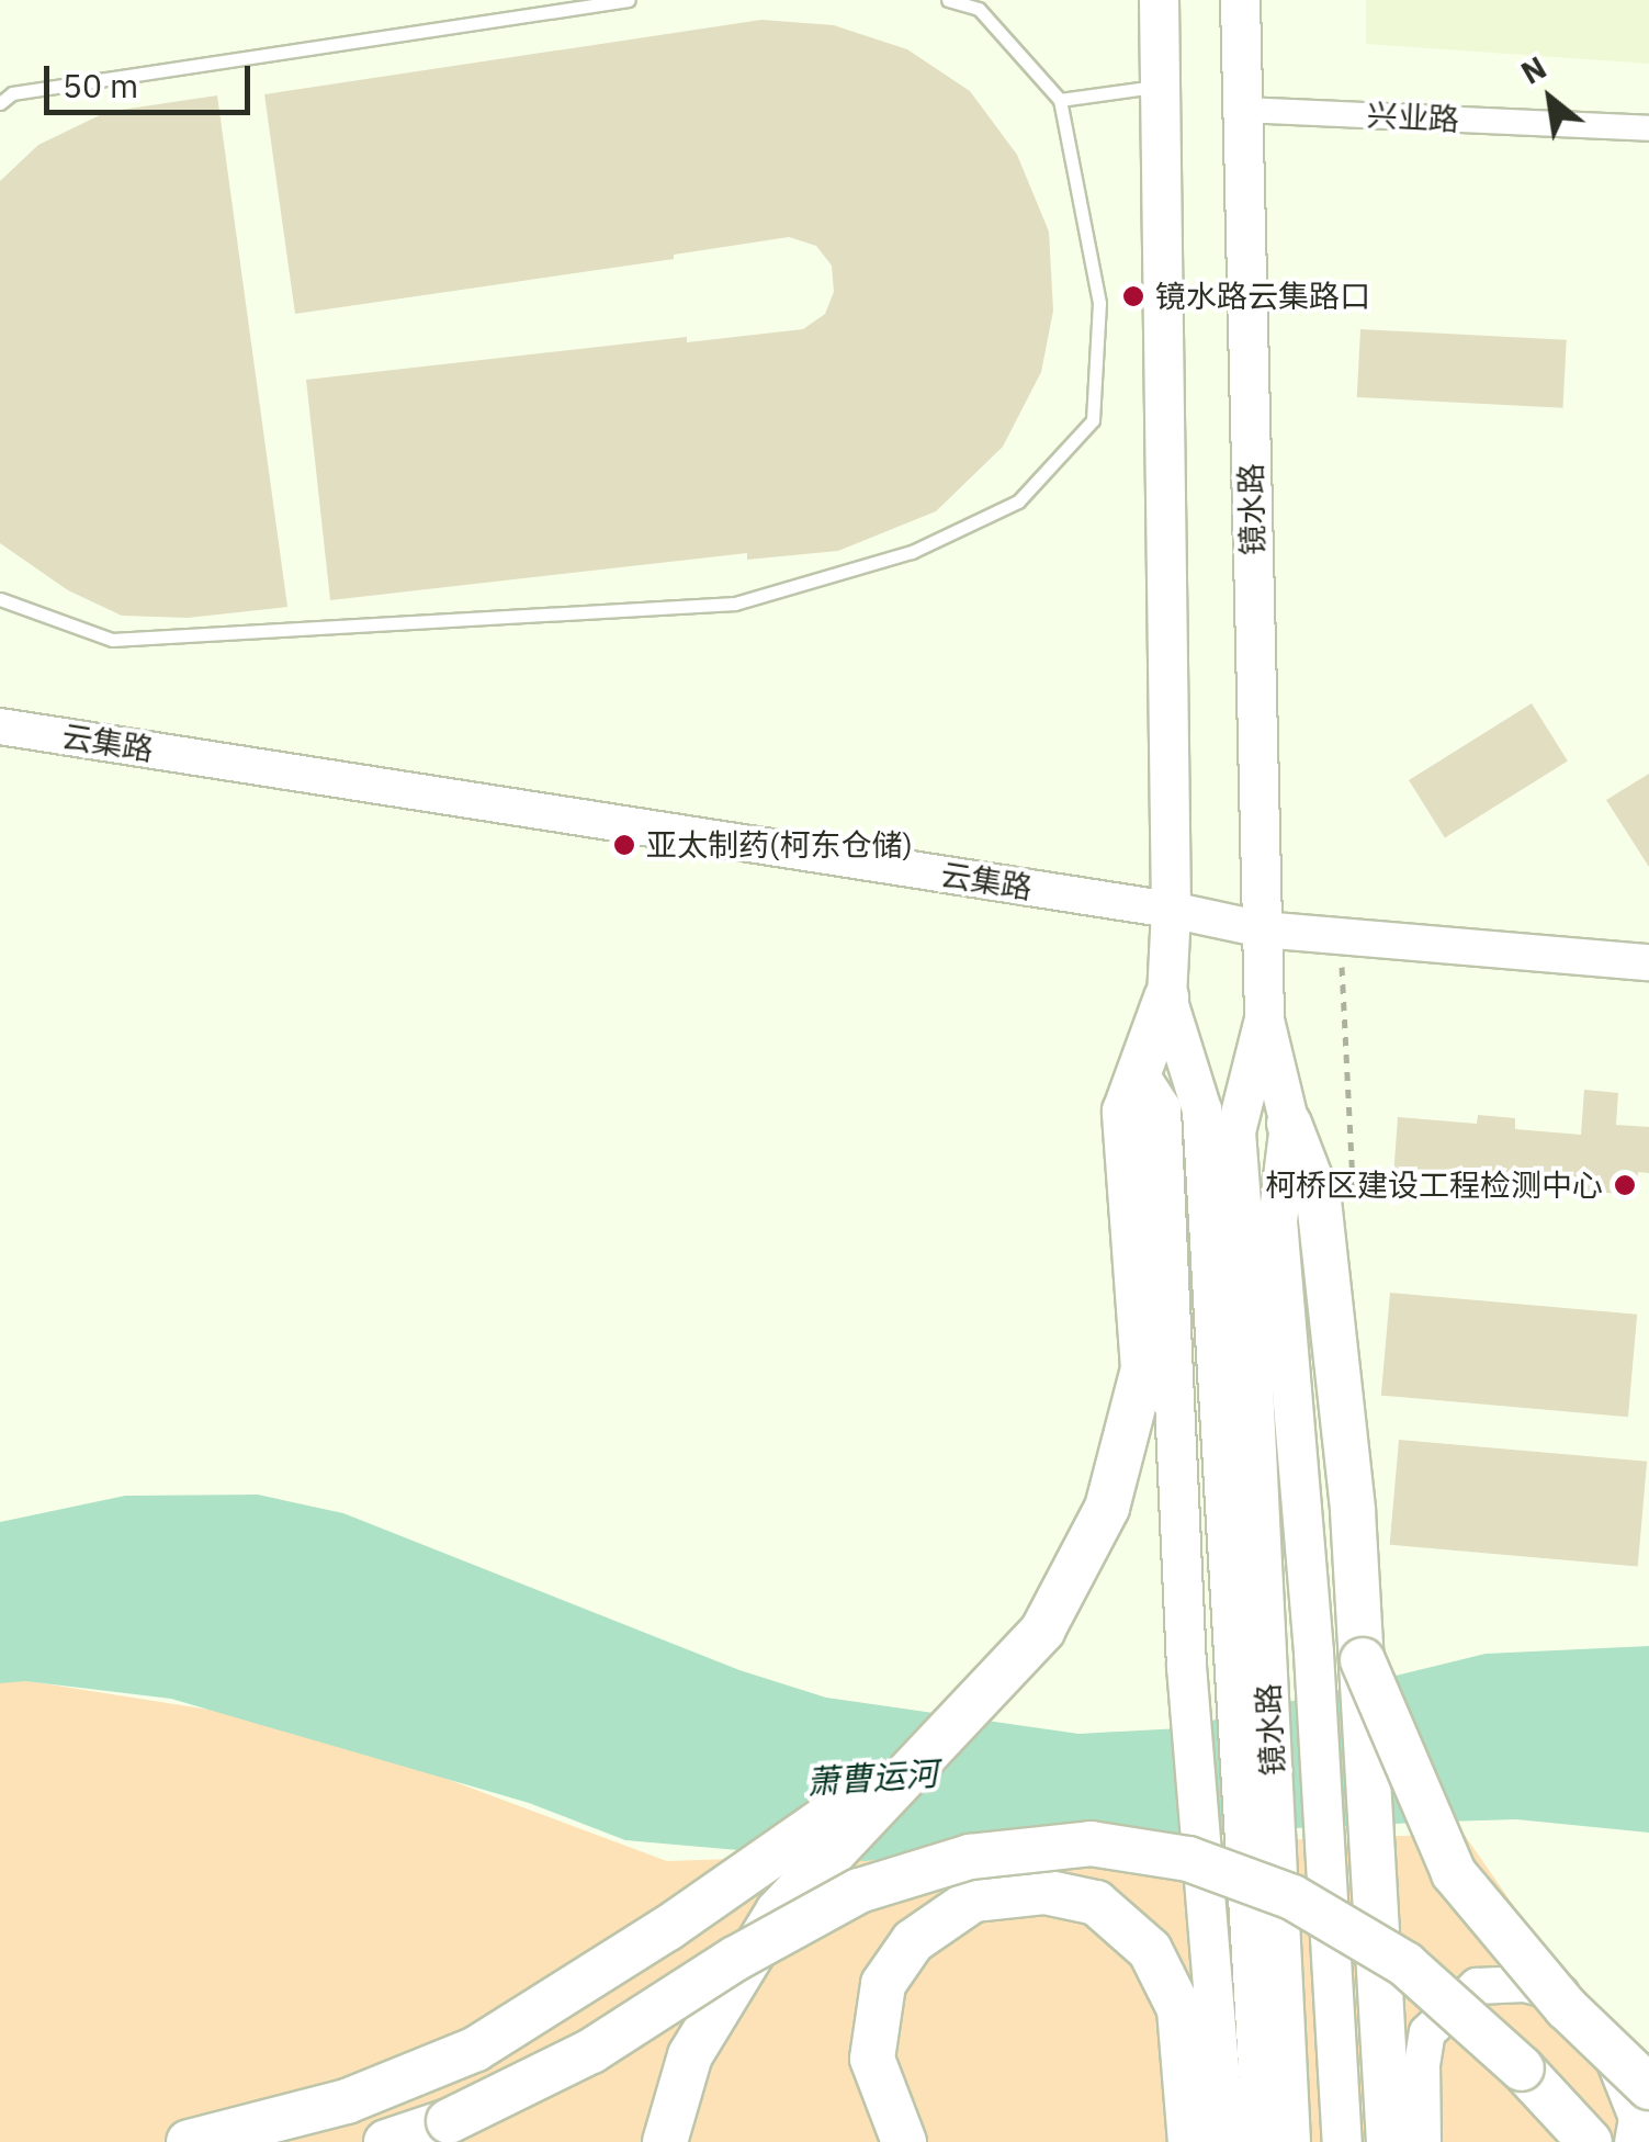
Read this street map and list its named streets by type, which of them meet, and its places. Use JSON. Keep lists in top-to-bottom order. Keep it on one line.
{"streets":{"main road":["镜水路"],"street":["兴业路","云集路"]},"crossings":[["兴业路","镜水路"],["镜水路","云集路"]],"water":["萧曹运河"],"places":["镜水路云集路口","亚太制药(柯东仓储)","柯桥区建设工程检测中心"],"scale_bar":"50 m","north":"top left"}
